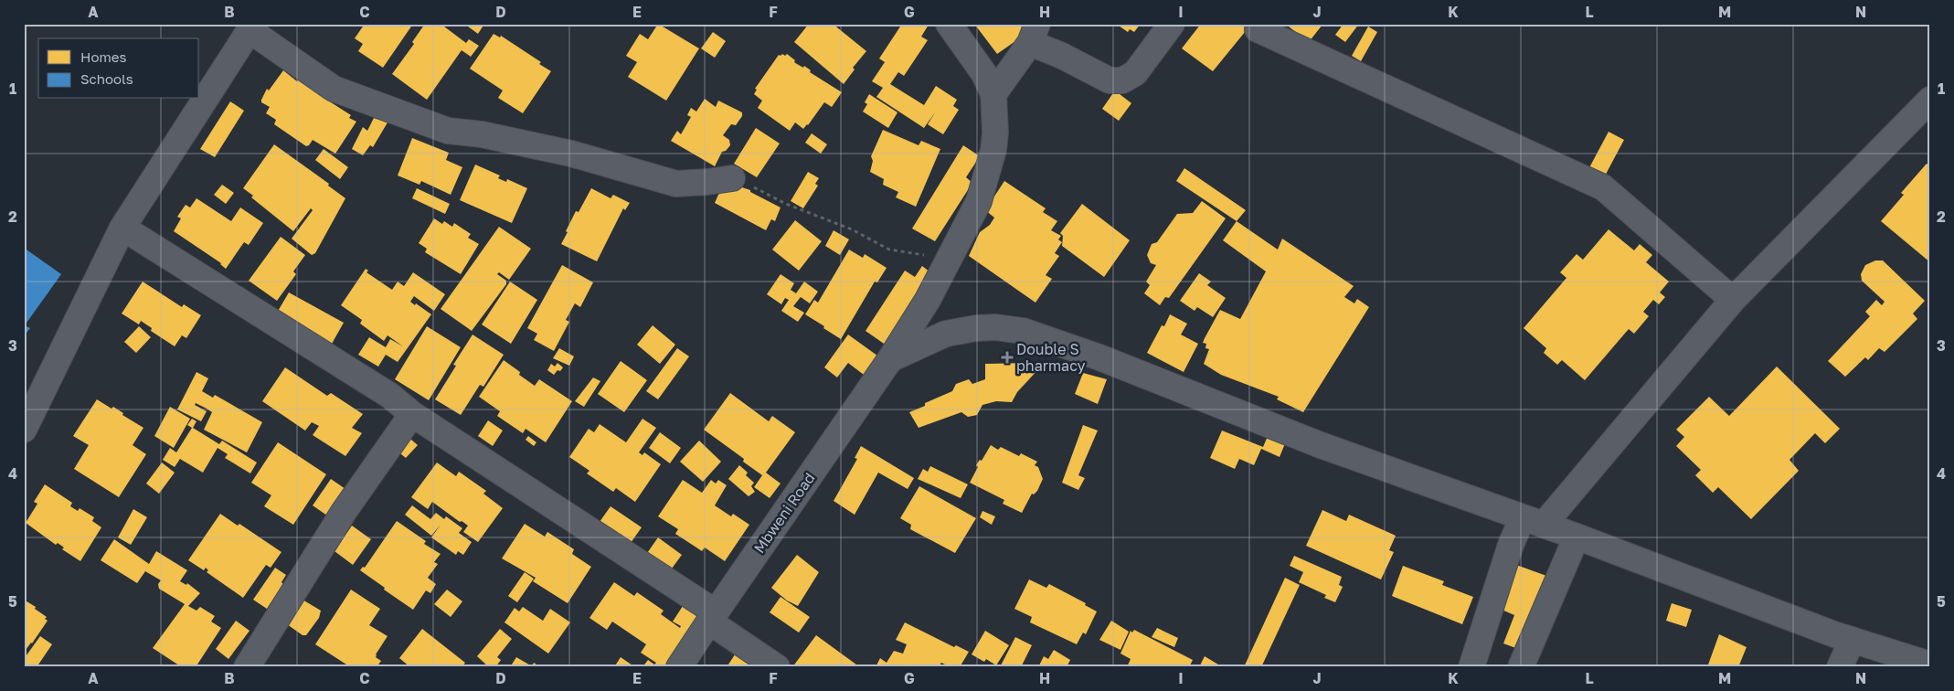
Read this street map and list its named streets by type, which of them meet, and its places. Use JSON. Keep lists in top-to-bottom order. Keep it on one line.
{"streets":{"street":["Mbweni Road"]},"places":{"health":["Double S pharmacy"]},"legend":["Homes","Schools"],"grid":{"columns":["A","B","C","D","E","F","G","H","I","J","K","L","M","N"],"rows":["1","2","3","4","5"]}}
